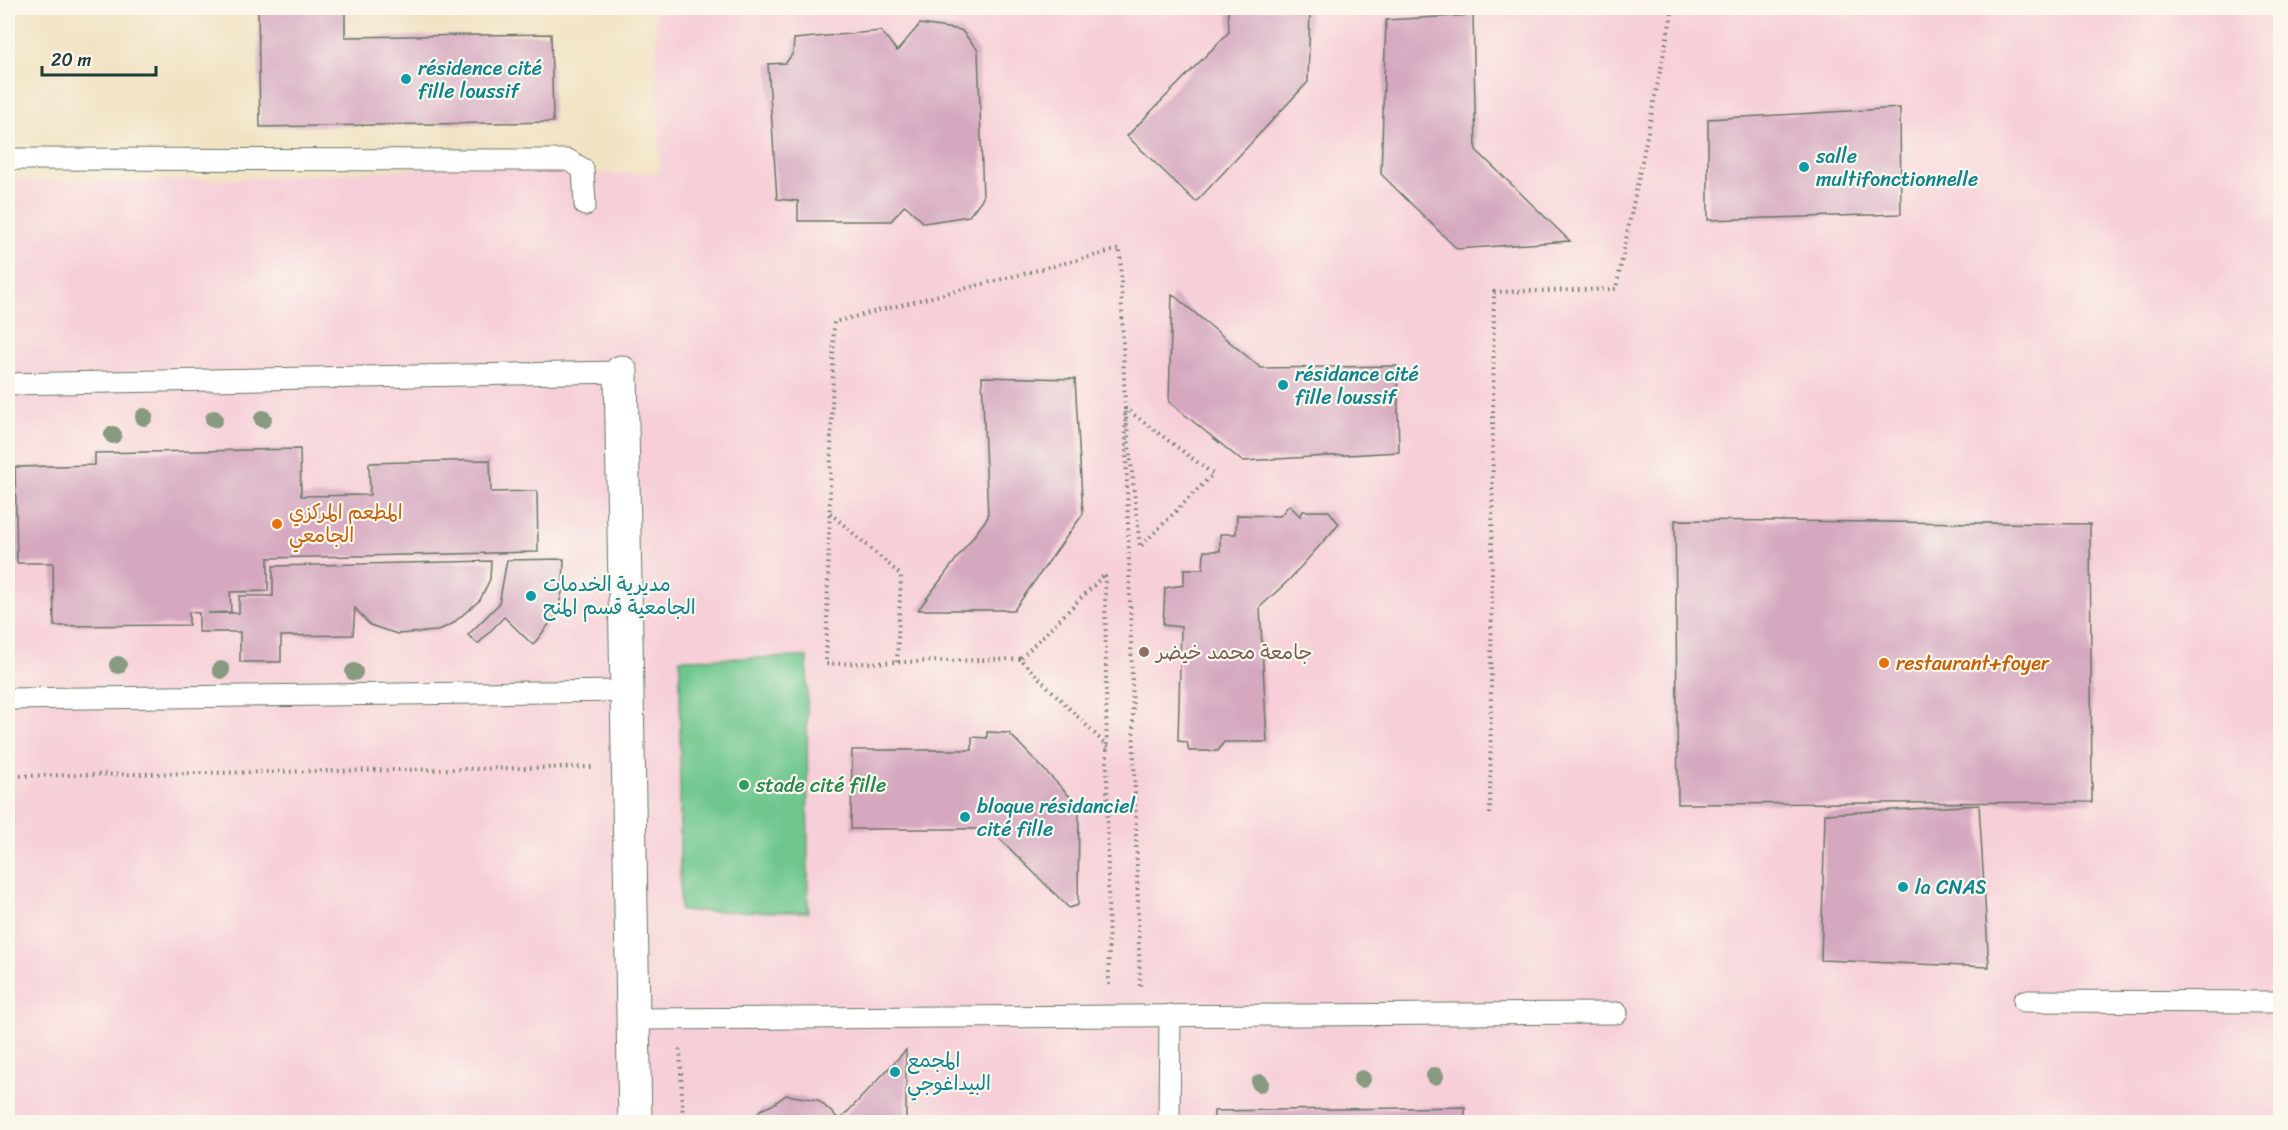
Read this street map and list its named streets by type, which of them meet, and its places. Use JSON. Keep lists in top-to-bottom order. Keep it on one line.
{"places":["résidence cité fille loussif","salle multifonctionnelle","résidance cité fille loussif","المطعم المركزي الجامعي","مديرية الخدمات الجامعية قسم المنح","جامعة محمد خيضر","restaurant+foyer","stade cité fille","bloque résidanciel cité fille","la CNAS","المجمع البيداغوجي"],"scale_bar":"20 m"}
